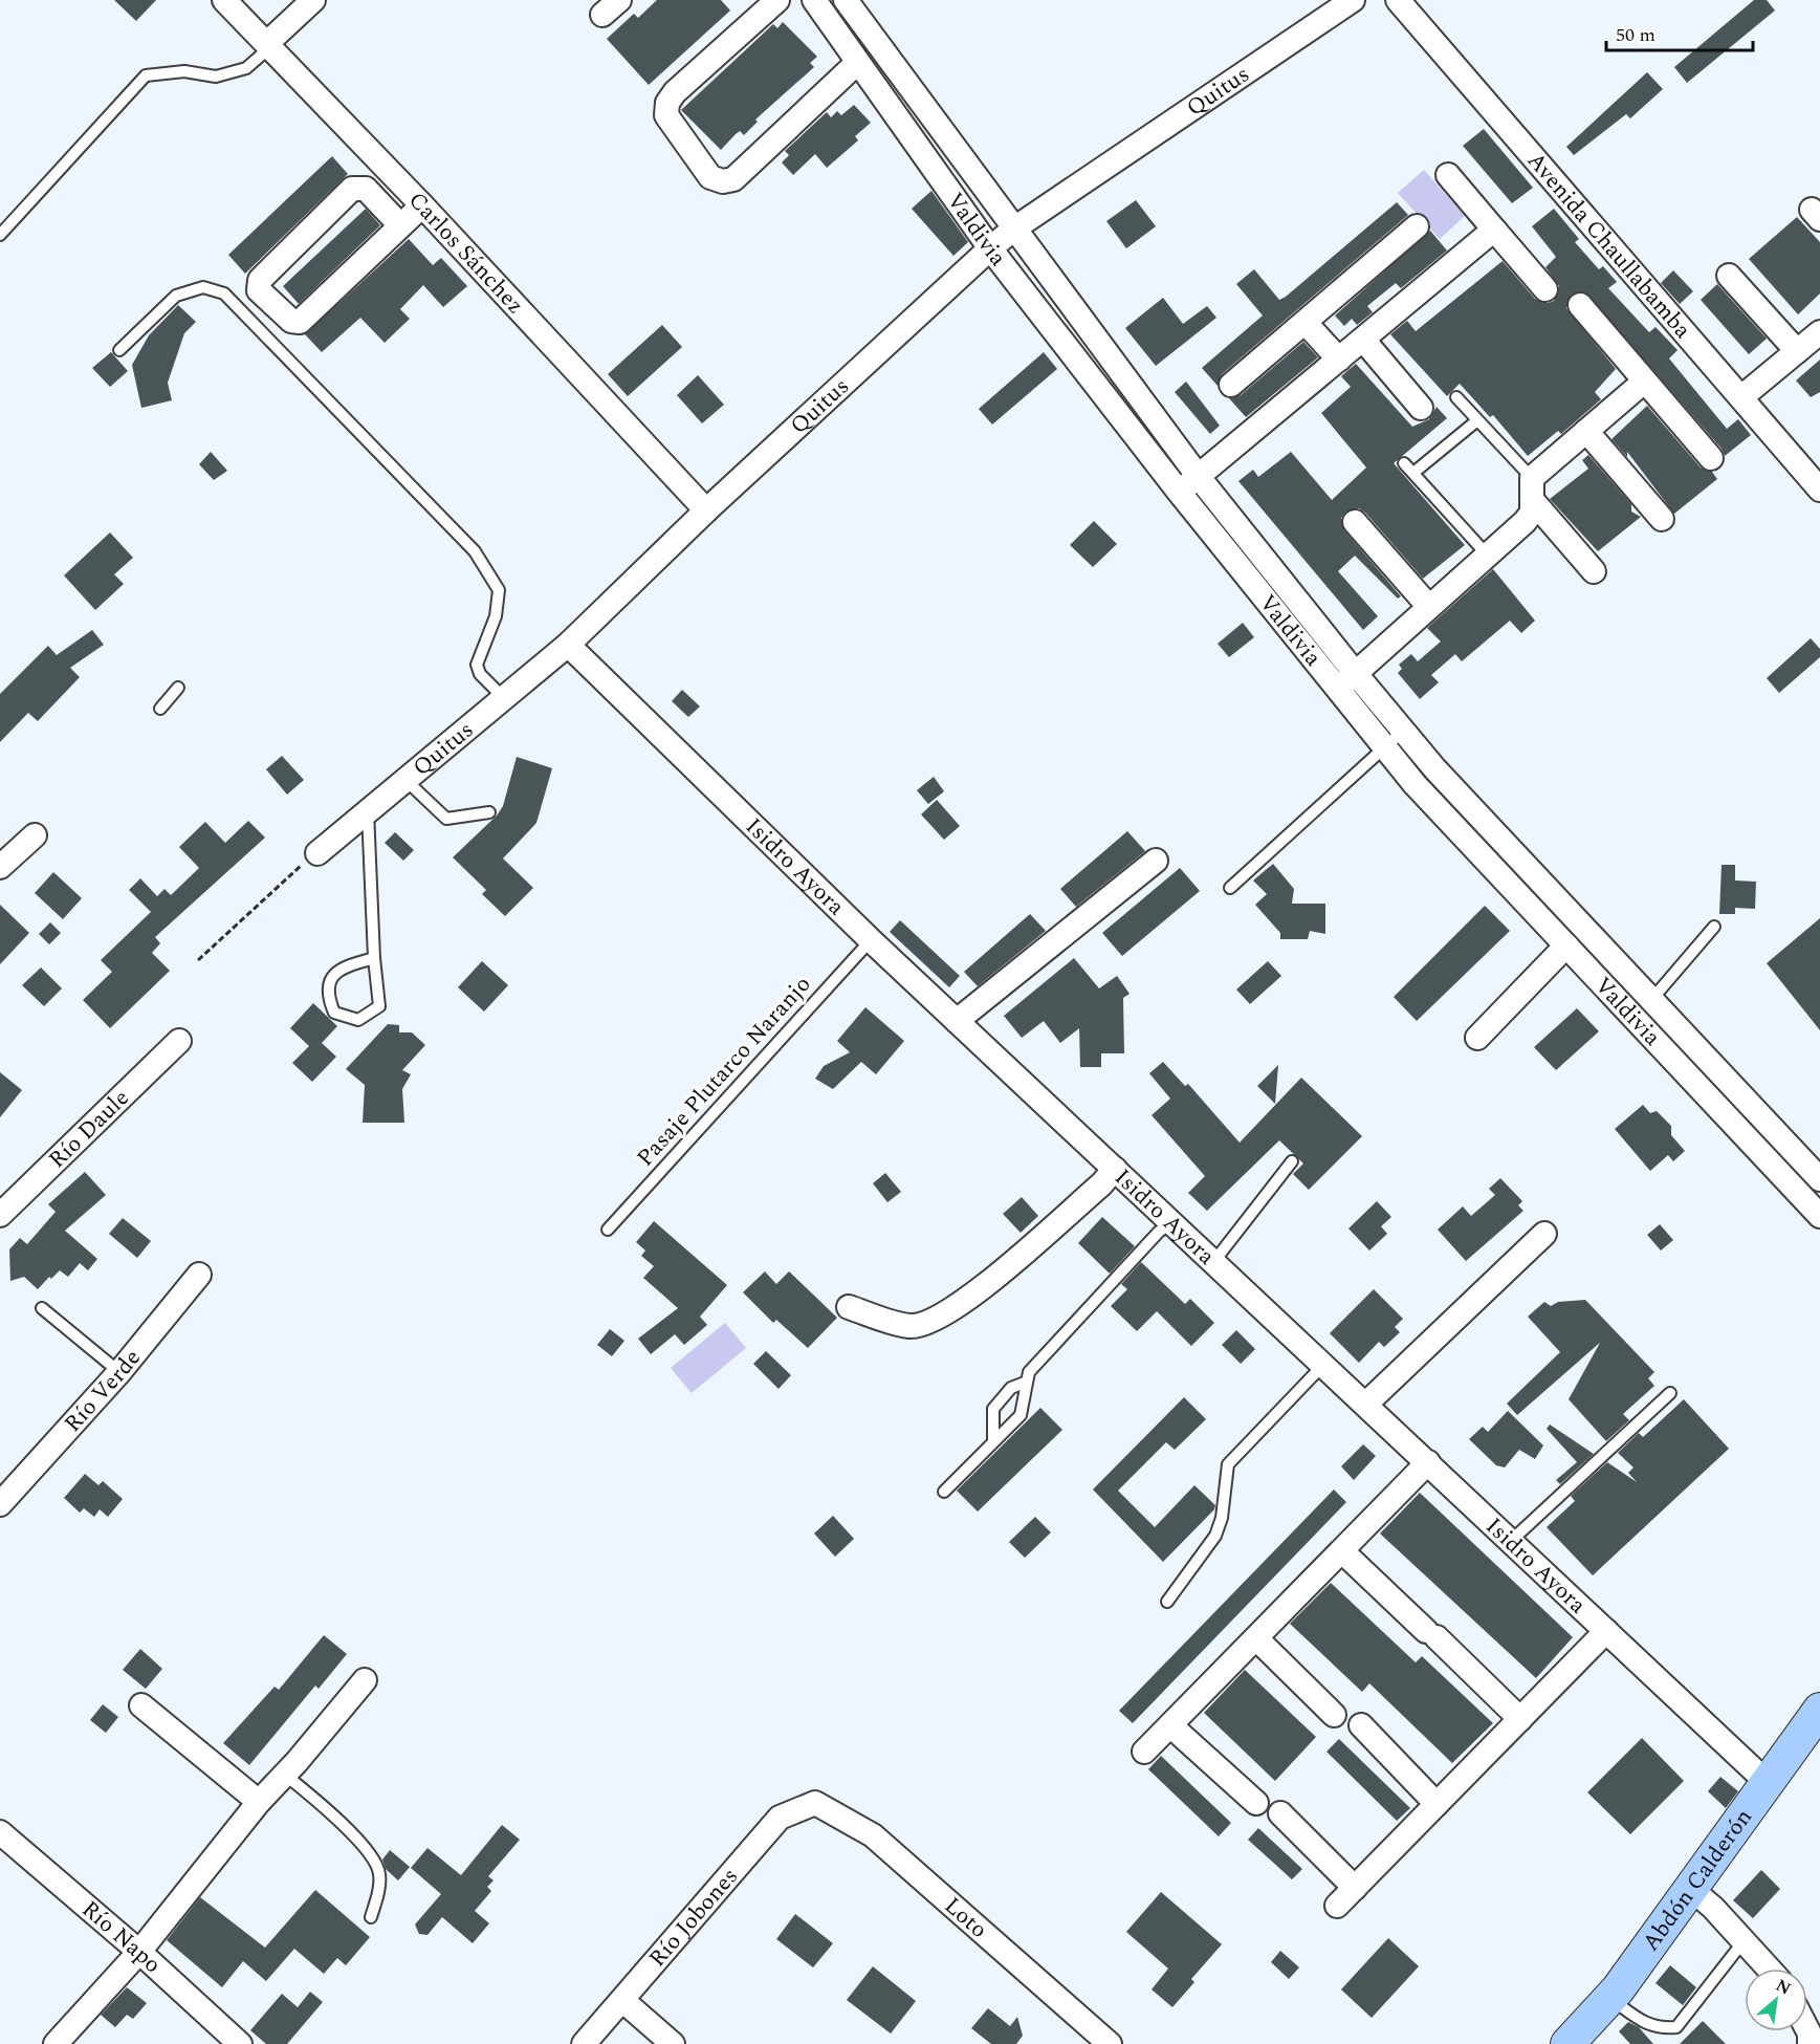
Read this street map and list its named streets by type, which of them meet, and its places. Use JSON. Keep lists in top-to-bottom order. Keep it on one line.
{"streets":{"street":["Quitus","Valdivia","Avenida Chaullabamba","Carlos Sánchez","Isidro Ayora","Río Daule","Río Verde","Abdón Calderón","Río Jobones","Loto","Río Napo"],"lane":["Pasaje Plutarco Naranjo"]},"crossings":[["Quitus","Valdivia"],["Quitus","Carlos Sánchez"],["Quitus","Isidro Ayora"],["Isidro Ayora","Pasaje Plutarco Naranjo"],["Isidro Ayora","Abdón Calderón"],["Río Jobones","Loto"]],"scale_bar":"50 m","north":"top right"}
